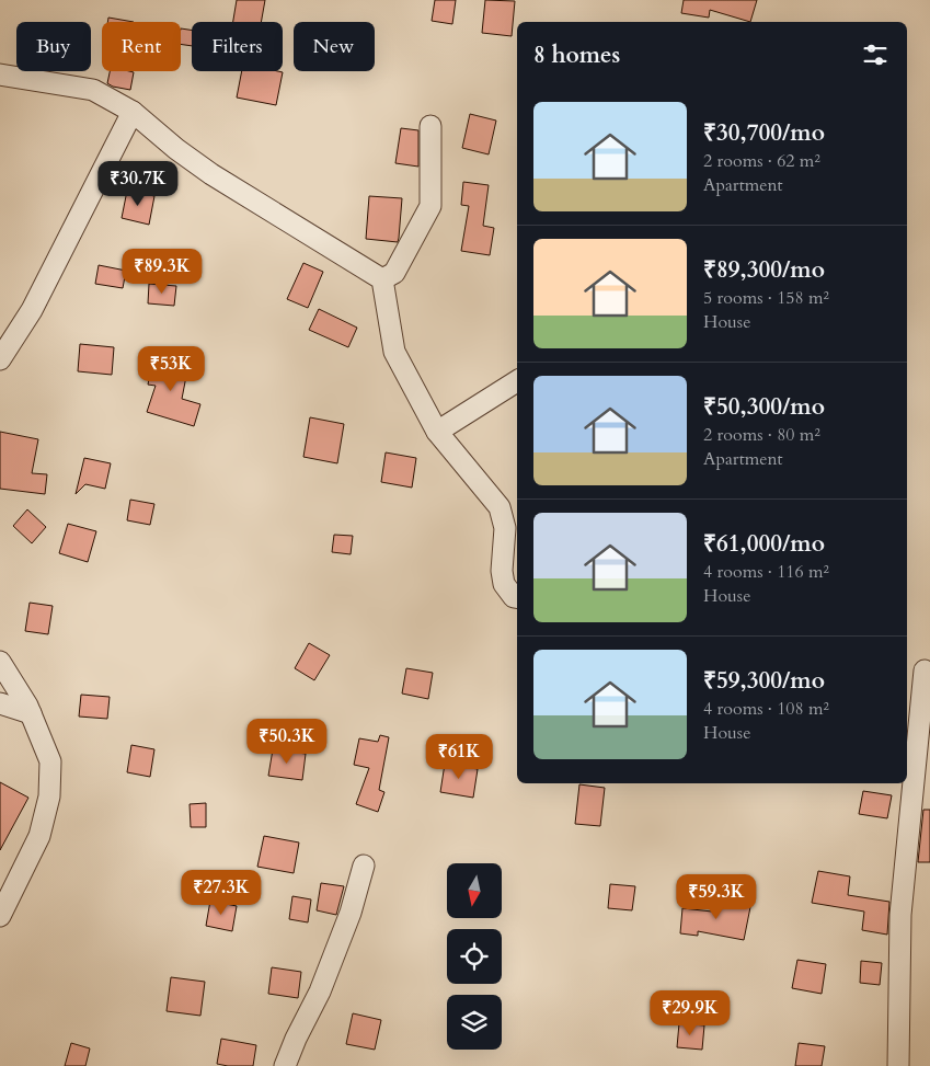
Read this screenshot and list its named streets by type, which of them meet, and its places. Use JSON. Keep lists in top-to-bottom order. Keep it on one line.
{"north":"bottom","page":{"chip":["Buy","Rent","Filters","New"],"heading":"8 homes","list":[{"name":"₹30,700/mo","note":"2 rooms · 62 m² · Apartment"},{"name":"₹89,300/mo","note":"5 rooms · 158 m² · House"},{"name":"₹50,300/mo","note":"2 rooms · 80 m² · Apartment"},{"name":"₹61,000/mo","note":"4 rooms · 116 m² · House"},{"name":"₹59,300/mo","note":"4 rooms · 108 m² · House"}],"price":["₹30.7K","₹89.3K","₹53K","₹50.3K","₹61K","₹27.3K","₹59.3K","₹29.9K"]}}
